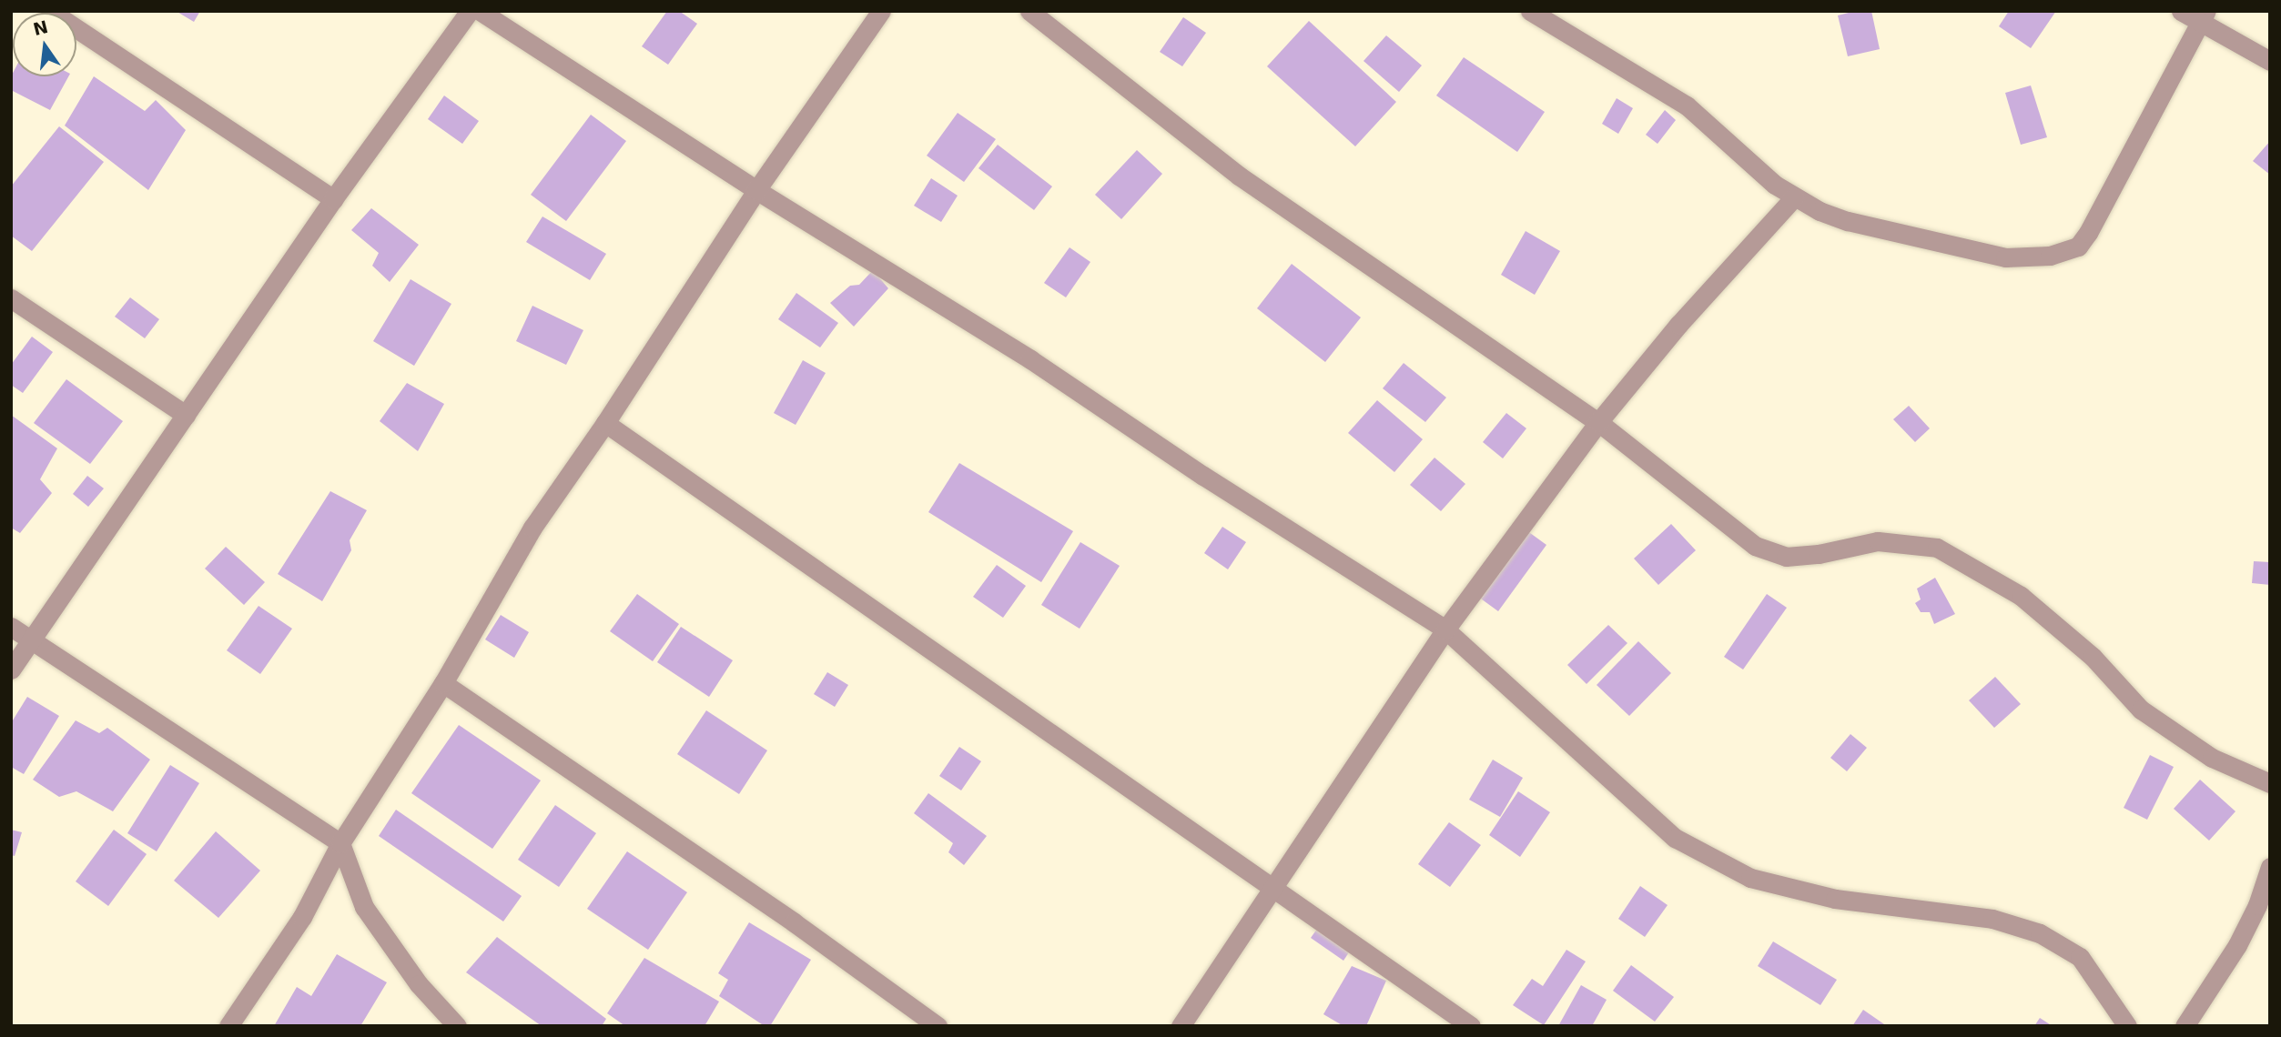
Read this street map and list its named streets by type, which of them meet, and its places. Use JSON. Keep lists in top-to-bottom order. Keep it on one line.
{"north":"top"}
